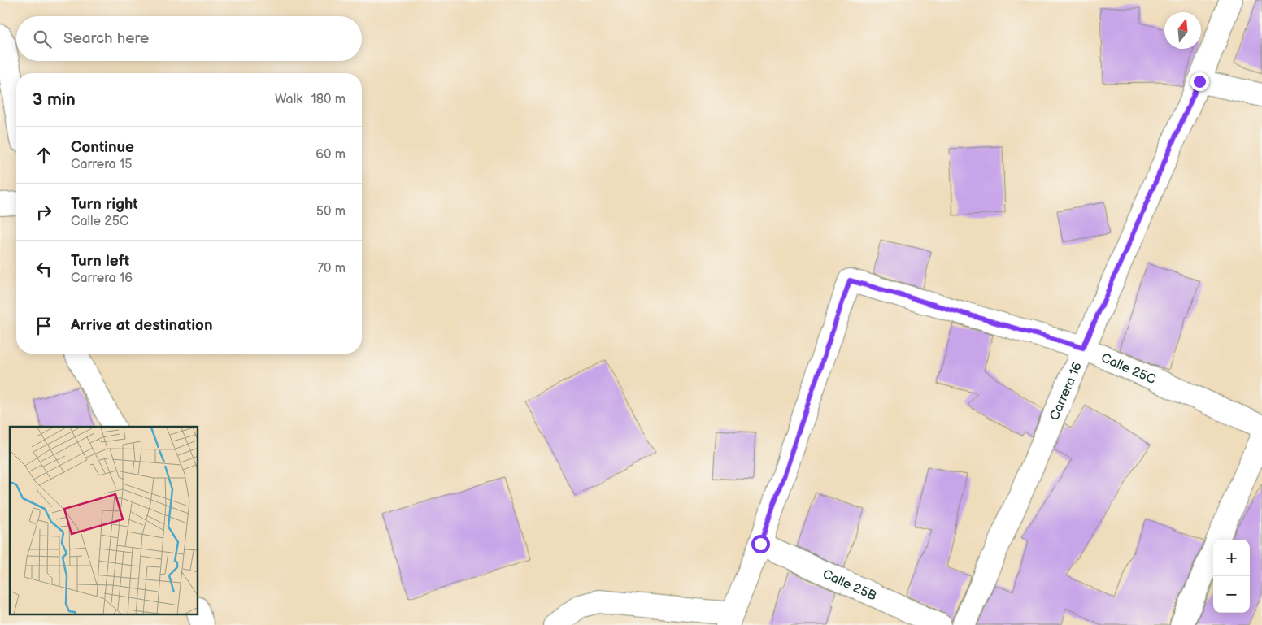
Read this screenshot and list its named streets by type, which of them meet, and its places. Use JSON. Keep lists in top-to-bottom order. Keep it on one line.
{"streets":{"street":["Calle 25C","Carrera 16","Calle 25B"]},"crossings":[["Calle 25C","Carrera 16"],["Calle 25C","Calle 25B"]],"north":"top","page":{"search":"Search here","heading":["3 min","Walk · 180 m"],"list":[["Continue","Carrera 15","60 m"],["Turn right","Calle 25C","50 m"],["Turn left","Carrera 16","70 m"],"Arrive at destination"],"map_buttons":["+","−"]}}
